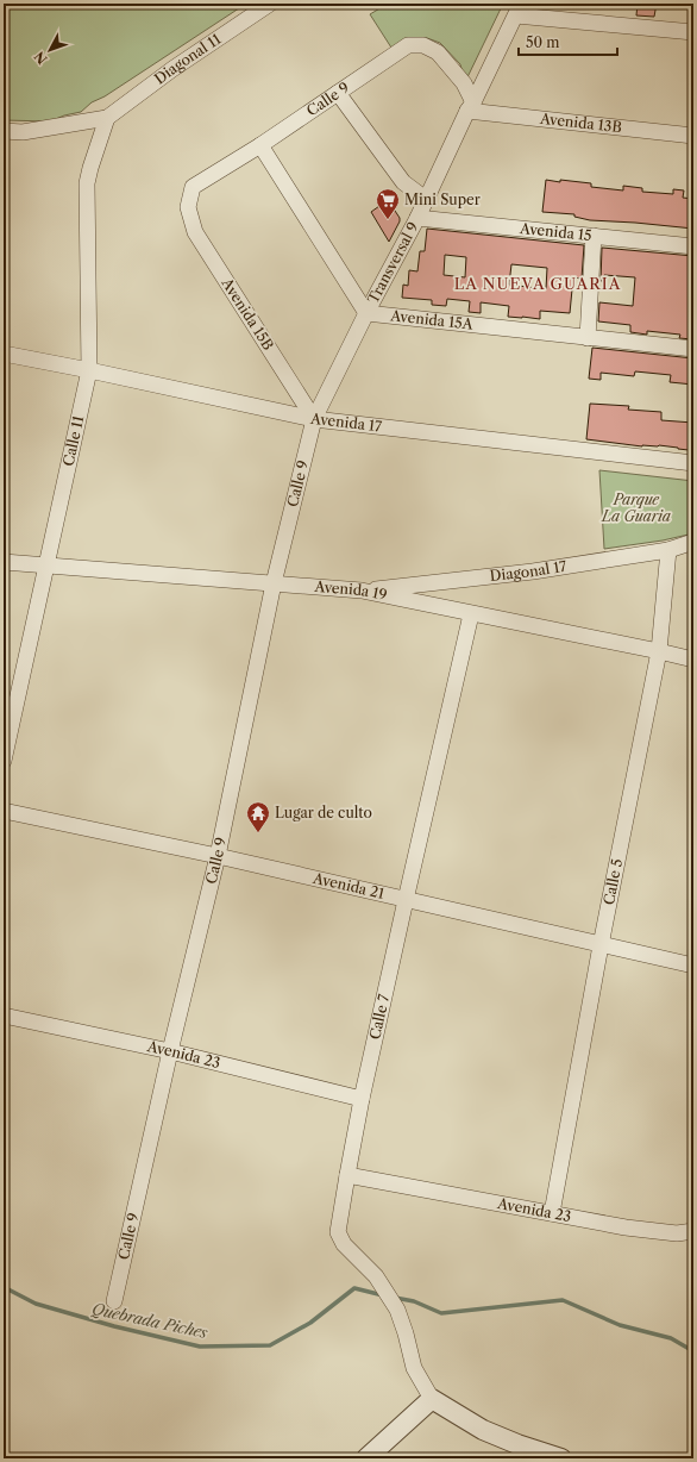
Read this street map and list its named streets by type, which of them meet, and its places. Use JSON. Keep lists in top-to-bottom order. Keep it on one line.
{"streets":{"street":["Diagonal 11","Calle 9","Avenida 13B","Avenida 15","Transversal 9","Avenida 15B","Avenida 15A","Avenida 17","Calle 11","Diagonal 17","Avenida 19","Calle 5","Avenida 21","Calle 7","Avenida 23"]},"crossings":[["Diagonal 11","Calle 11"],["Calle 9","Avenida 13B"],["Calle 9","Transversal 9"],["Calle 9","Avenida 15B"],["Calle 9","Avenida 17"],["Calle 9","Avenida 19"],["Calle 9","Avenida 21"],["Calle 9","Avenida 23"],["Avenida 13B","Transversal 9"],["Avenida 15","Transversal 9"],["Transversal 9","Avenida 15B"],["Transversal 9","Avenida 15A"],["Transversal 9","Avenida 17"],["Avenida 15B","Avenida 17"],["Avenida 17","Calle 11"],["Calle 11","Avenida 19"],["Diagonal 17","Avenida 19"],["Diagonal 17","Calle 5"],["Avenida 19","Calle 5"],["Avenida 19","Calle 7"],["Calle 5","Avenida 21"],["Calle 5","Avenida 23"],["Avenida 21","Calle 7"],["Calle 7","Avenida 23"]],"districts":["LA NUEVA GUARIA"],"water":["Quebrada Piches"],"parks":["Parque La Guaria"],"places":{"supermarket":["Mini Super"],"temple":["Lugar de culto"]},"scale_bar":"50 m","north":"bottom left"}
